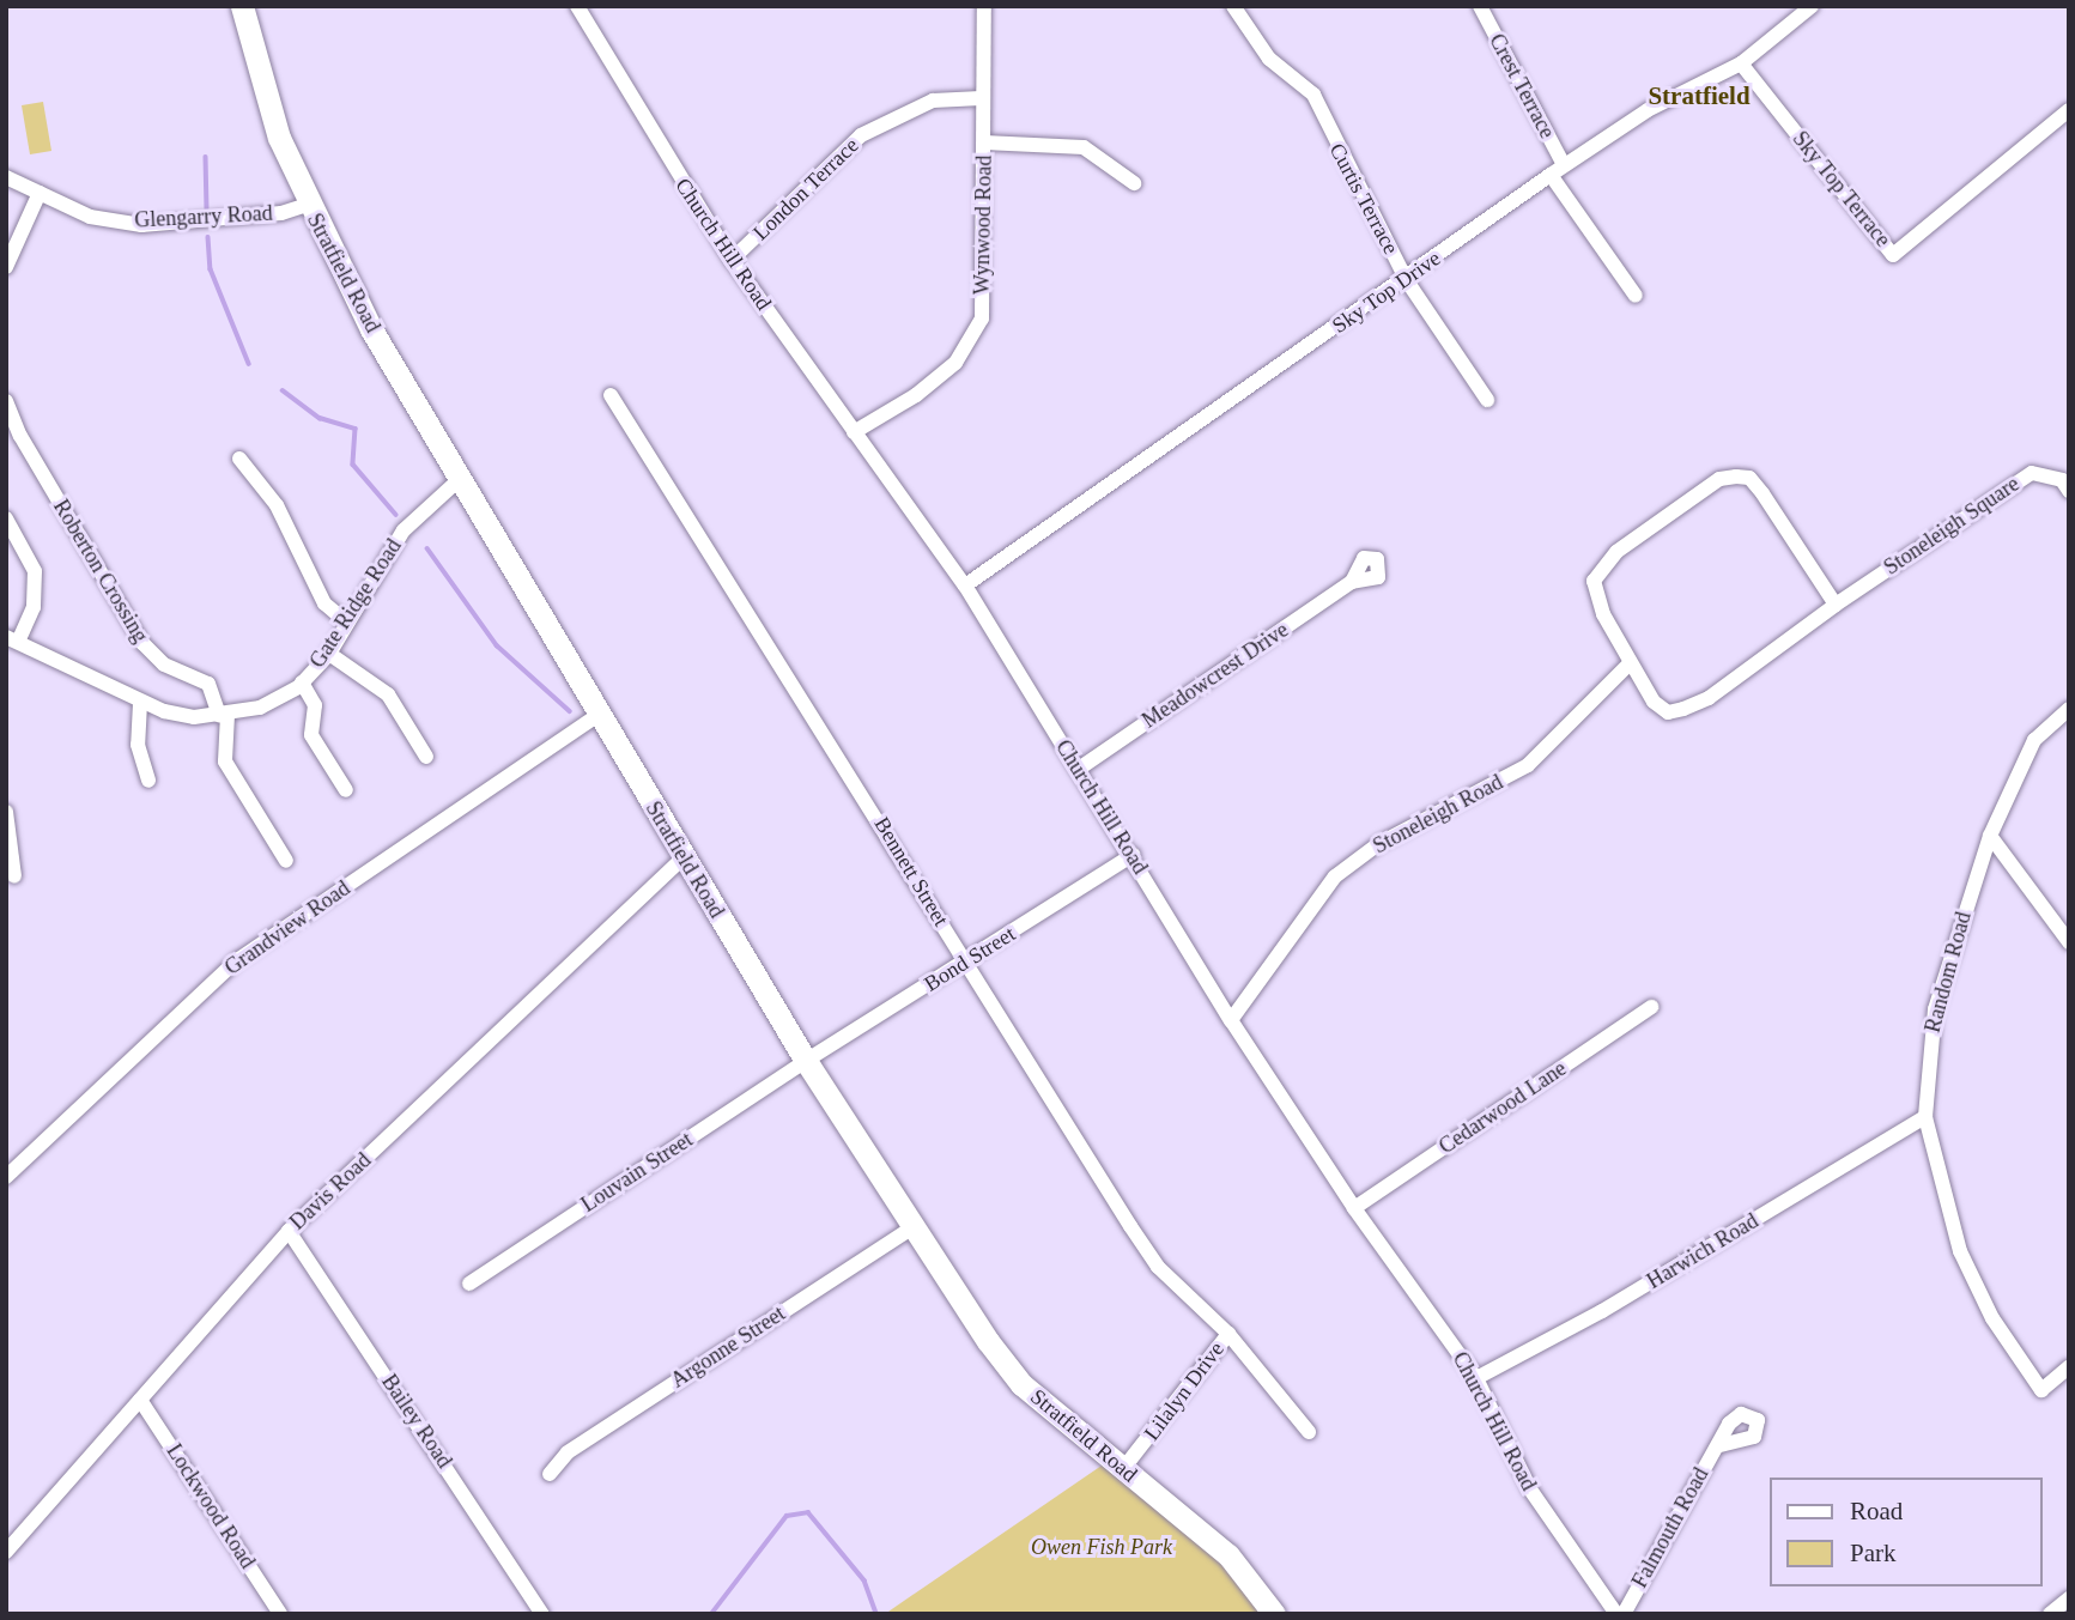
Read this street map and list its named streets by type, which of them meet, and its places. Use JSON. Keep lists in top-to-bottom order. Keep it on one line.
{"streets":{"main road":["Stratfield Road"],"street":["Crest Terrace","London Terrace","Sky Top Terrace","Curtis Terrace","Glengarry Road","Wynwood Road","Church Hill Road","Sky Top Drive","Stoneleigh Square","Roberton Crossing","Gate Ridge Road","Meadowcrest Drive","Stoneleigh Road","Bennett Street","Grandview Road","Bond Street","Random Road","Cedarwood Lane","Louvain Street","Davis Road","Harwich Road","Argonne Street","Lilalyn Drive","Bailey Road","Lockwood Road","Falmouth Road"]},"crossings":[["Crest Terrace","Sky Top Drive"],["London Terrace","Wynwood Road"],["London Terrace","Church Hill Road"],["Sky Top Terrace","Sky Top Drive"],["Curtis Terrace","Sky Top Drive"],["Glengarry Road","Stratfield Road"],["Wynwood Road","Church Hill Road"],["Church Hill Road","Sky Top Drive"],["Church Hill Road","Meadowcrest Drive"],["Church Hill Road","Stoneleigh Road"],["Church Hill Road","Bond Street"],["Church Hill Road","Cedarwood Lane"],["Church Hill Road","Harwich Road"],["Stratfield Road","Gate Ridge Road"],["Stratfield Road","Grandview Road"],["Stratfield Road","Bond Street"],["Stratfield Road","Louvain Street"],["Stratfield Road","Davis Road"],["Stratfield Road","Argonne Street"],["Stratfield Road","Lilalyn Drive"],["Stoneleigh Square","Stoneleigh Road"],["Roberton Crossing","Gate Ridge Road"],["Bennett Street","Bond Street"],["Bennett Street","Lilalyn Drive"],["Bond Street","Louvain Street"],["Random Road","Harwich Road"],["Davis Road","Bailey Road"],["Davis Road","Lockwood Road"]],"districts":["Stratfield"],"parks":["Owen Fish Park"],"legend":["Road","Park"]}
